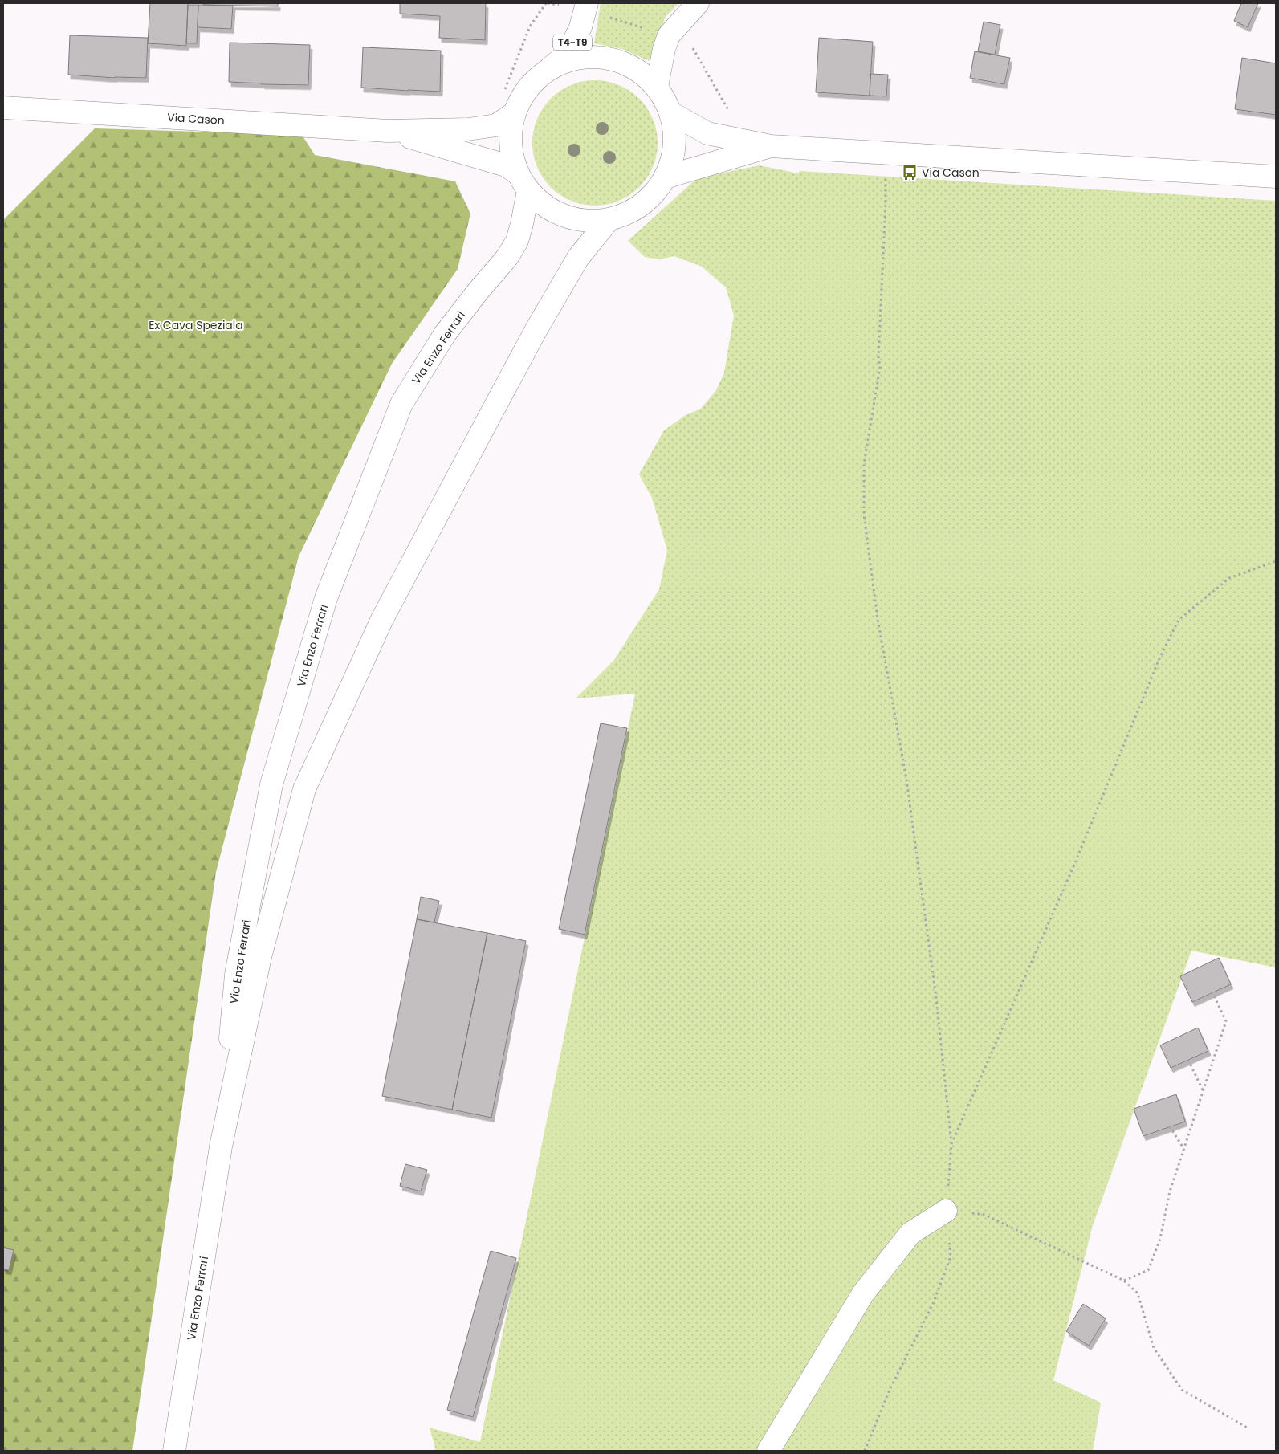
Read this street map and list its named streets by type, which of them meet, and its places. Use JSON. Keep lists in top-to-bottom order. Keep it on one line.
{"streets":{"main road":["T4-T9","Via Cason","Via Enzo Ferrari"]},"crossings":[["Via Cason","Via Enzo Ferrari"]],"parks":["Ex Cava Speziala"],"places":{"bus stop":["Via Cason"]}}
